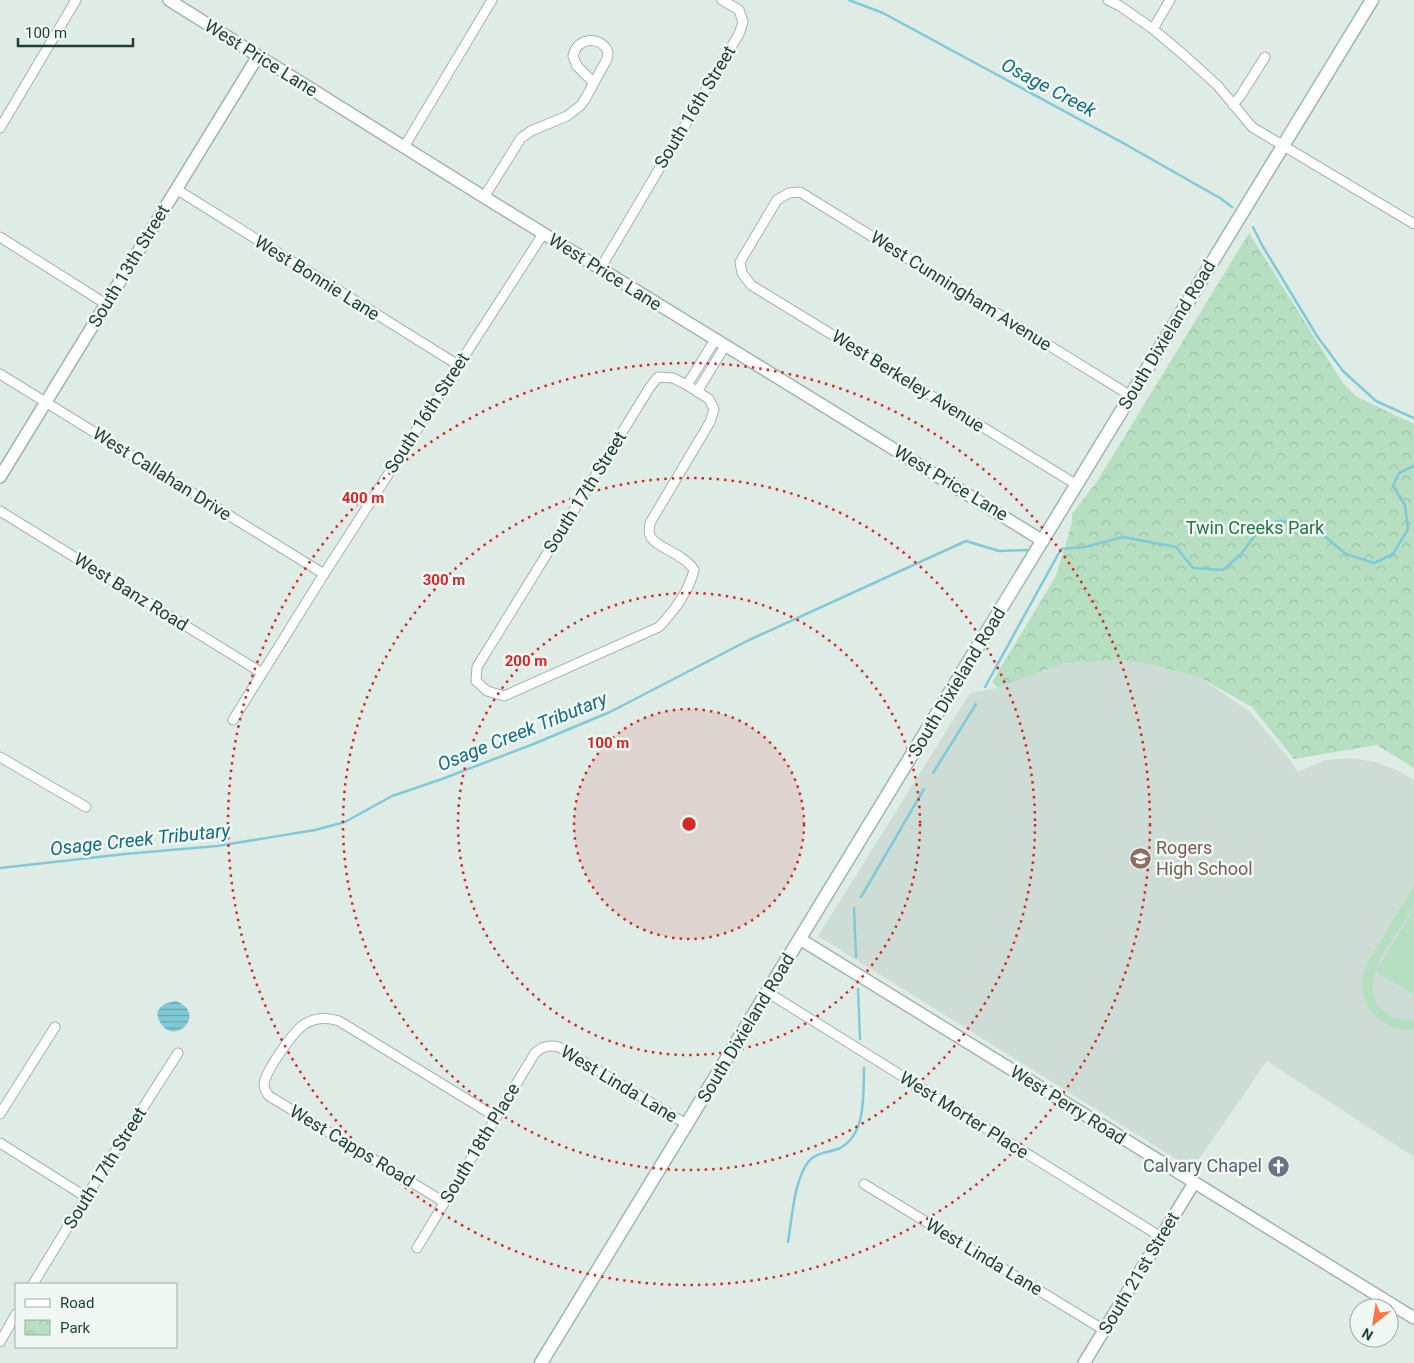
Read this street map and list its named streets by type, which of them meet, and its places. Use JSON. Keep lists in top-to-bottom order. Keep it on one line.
{"streets":{"main road":["South Dixieland Road"],"street":["West Price Lane","South 16th Street","South 13th Street","West Bonnie Lane","West Cunningham Avenue","West Berkeley Avenue","West Callahan Drive","South 17th Street","West Banz Road","West Linda Lane","West Perry Road","West Morter Place","South 18th Place","West Capps Road","South 21st Street"]},"crossings":[["West Price Lane","South 16th Street"],["West Price Lane","South 13th Street"],["West Price Lane","South Dixieland Road"],["South 16th Street","West Bonnie Lane"],["South 16th Street","West Callahan Drive"],["South 16th Street","West Banz Road"],["South 13th Street","West Bonnie Lane"],["South 13th Street","West Callahan Drive"],["West Cunningham Avenue","South Dixieland Road"],["West Cunningham Avenue","West Berkeley Avenue"],["South Dixieland Road","West Berkeley Avenue"],["South Dixieland Road","West Linda Lane"],["South Dixieland Road","West Perry Road"],["South Dixieland Road","West Morter Place"],["West Linda Lane","South 18th Place"],["West Linda Lane","South 21st Street"],["West Perry Road","South 21st Street"],["West Morter Place","South 21st Street"],["South 18th Place","West Capps Road"]],"water":["Osage Creek","Osage Creek Tributary"],"parks":["Twin Creeks Park"],"places":{"school or university":["Rogers High School"],"church":["Calvary Chapel"]},"legend":["Road","Park"],"scale_bar":"100 m","north":"bottom left","rings":["400 m","300 m","200 m","100 m"]}
